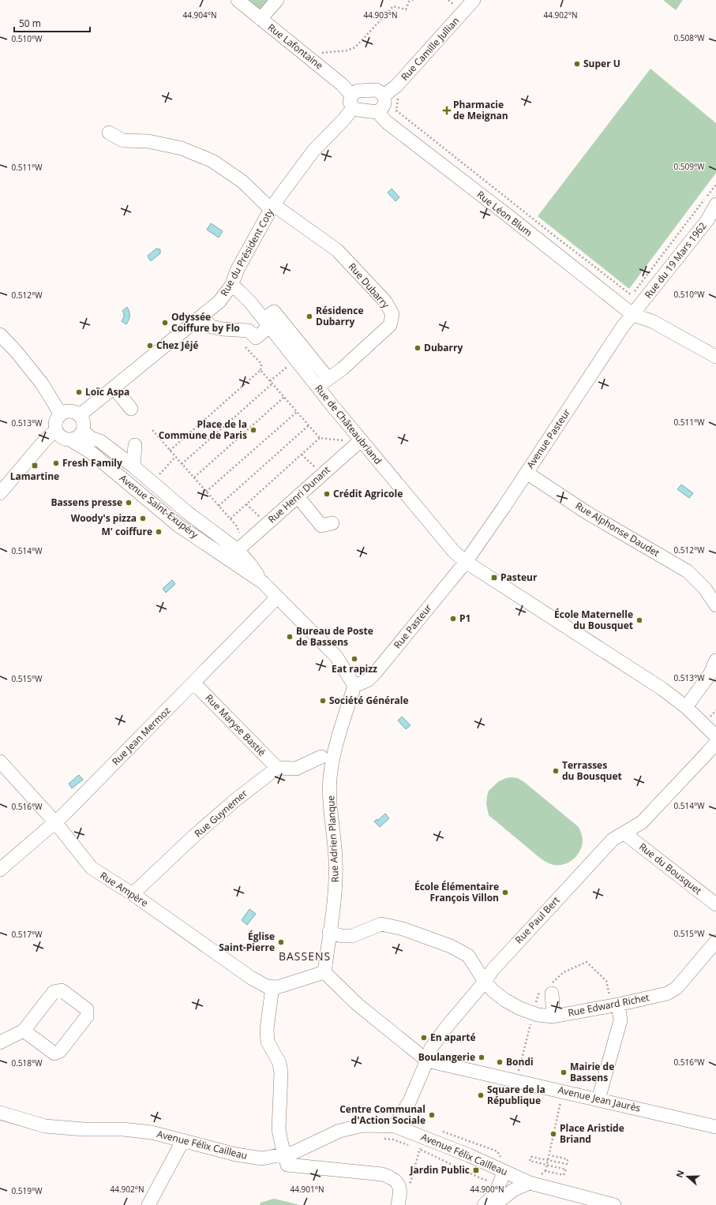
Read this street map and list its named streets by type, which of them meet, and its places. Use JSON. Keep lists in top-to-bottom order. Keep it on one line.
{"streets":{"street":["Rue Lafontaine","Rue Camille Jullian","Rue Léon Blum","Rue du Président Coty","Rue du 19 Mars 1962","Rue Dubarry","Rue de Châteaubriand","Avenue Pasteur","Rue Henri Dunant","Avenue Saint-Exupéry","Rue Alphonse Daudet","Rue Pasteur","Rue Maryse Bastié","Rue Jean Mermoz","Rue Guynemer","Rue Adrien Planque","Rue du Bousquet","Rue Ampère","Rue Paul Bert","Rue Edward Richet","Avenue Jean Jaurès","Avenue Félix Cailleau"]},"crossings":[["Rue Léon Blum","Rue du 19 Mars 1962"],["Rue Léon Blum","Avenue Pasteur"],["Rue du Président Coty","Rue Dubarry"],["Rue du Président Coty","Rue de Châteaubriand"],["Rue du Président Coty","Avenue Saint-Exupéry"],["Rue du 19 Mars 1962","Avenue Pasteur"],["Rue Dubarry","Rue de Châteaubriand"],["Rue de Châteaubriand","Avenue Pasteur"],["Rue de Châteaubriand","Rue Henri Dunant"],["Rue de Châteaubriand","Rue Pasteur"],["Avenue Pasteur","Rue Alphonse Daudet"],["Avenue Pasteur","Rue Pasteur"],["Rue Henri Dunant","Avenue Saint-Exupéry"],["Avenue Saint-Exupéry","Rue Pasteur"],["Avenue Saint-Exupéry","Rue Jean Mermoz"],["Avenue Saint-Exupéry","Rue Adrien Planque"],["Rue Pasteur","Rue Adrien Planque"],["Rue Maryse Bastié","Rue Jean Mermoz"],["Rue Maryse Bastié","Rue Guynemer"],["Rue Jean Mermoz","Rue Ampère"],["Rue Guynemer","Rue Ampère"],["Rue Adrien Planque","Rue Edward Richet"],["Rue du Bousquet","Rue Paul Bert"],["Rue Paul Bert","Rue Edward Richet"],["Rue Paul Bert","Avenue Jean Jaurès"],["Rue Paul Bert","Avenue Félix Cailleau"]],"districts":["BASSENS"],"places":{"other":["Super U","Résidence Dubarry","Odyssée Coiffure by Flo","Chez Jéjé","Dubarry","Loïc Aspa","Place de la Commune de Paris","Fresh Family","Crédit Agricole","Bassens presse","Woody's pizza","M' coiffure","P1","École Maternelle du Bousquet","Bureau de Poste de Bassens","Eat rapizz","Société Générale","Terrasses du Bousquet","École Élémentaire François Villon","Église Saint-Pierre","En aparté","Boulangerie","Bondi","Mairie de Bassens","Square de la République","Centre Communal d'Action Sociale","Place Aristide Briand"],"health":["Pharmacie de Meignan"],"transit":["Lamartine","Pasteur","Jardin Public"]},"scale_bar":"50 m","north":"left","coordinates":["44.904°N","44.903°N","44.902°N","0.508°W","0.510°W","0.509°W","0.511°W","0.512°W","0.513°W","0.514°W","0.515°W","0.516°W","0.517°W","0.518°W","44.901°N","44.900°N","0.519°W"]}
